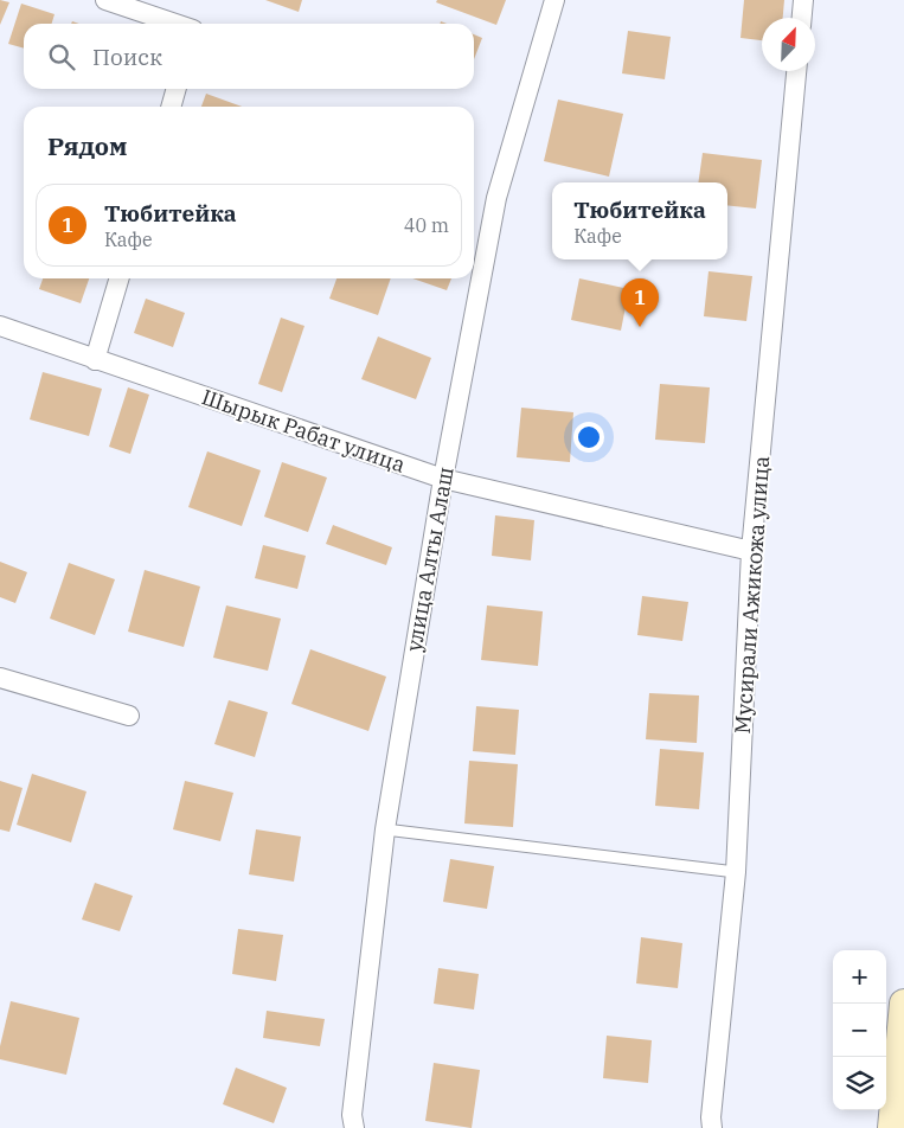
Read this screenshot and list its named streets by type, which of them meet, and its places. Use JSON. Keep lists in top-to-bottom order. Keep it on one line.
{"streets":{"street":["Шырык Рабат улица","улица Алты Алаш","Мусирали Ажикожа улица"]},"crossings":[["Шырык Рабат улица","улица Алты Алаш"],["Шырык Рабат улица","Мусирали Ажикожа улица"]],"north":"top right","page":{"search":"Поиск","heading":"Рядом","popup":["Тюбитейка","Кафе"],"list":[{"mark":"1","name":"Тюбитейка","note":"Кафе","value":"40 m"}],"pins":"1","map_buttons":["+","−"]}}
